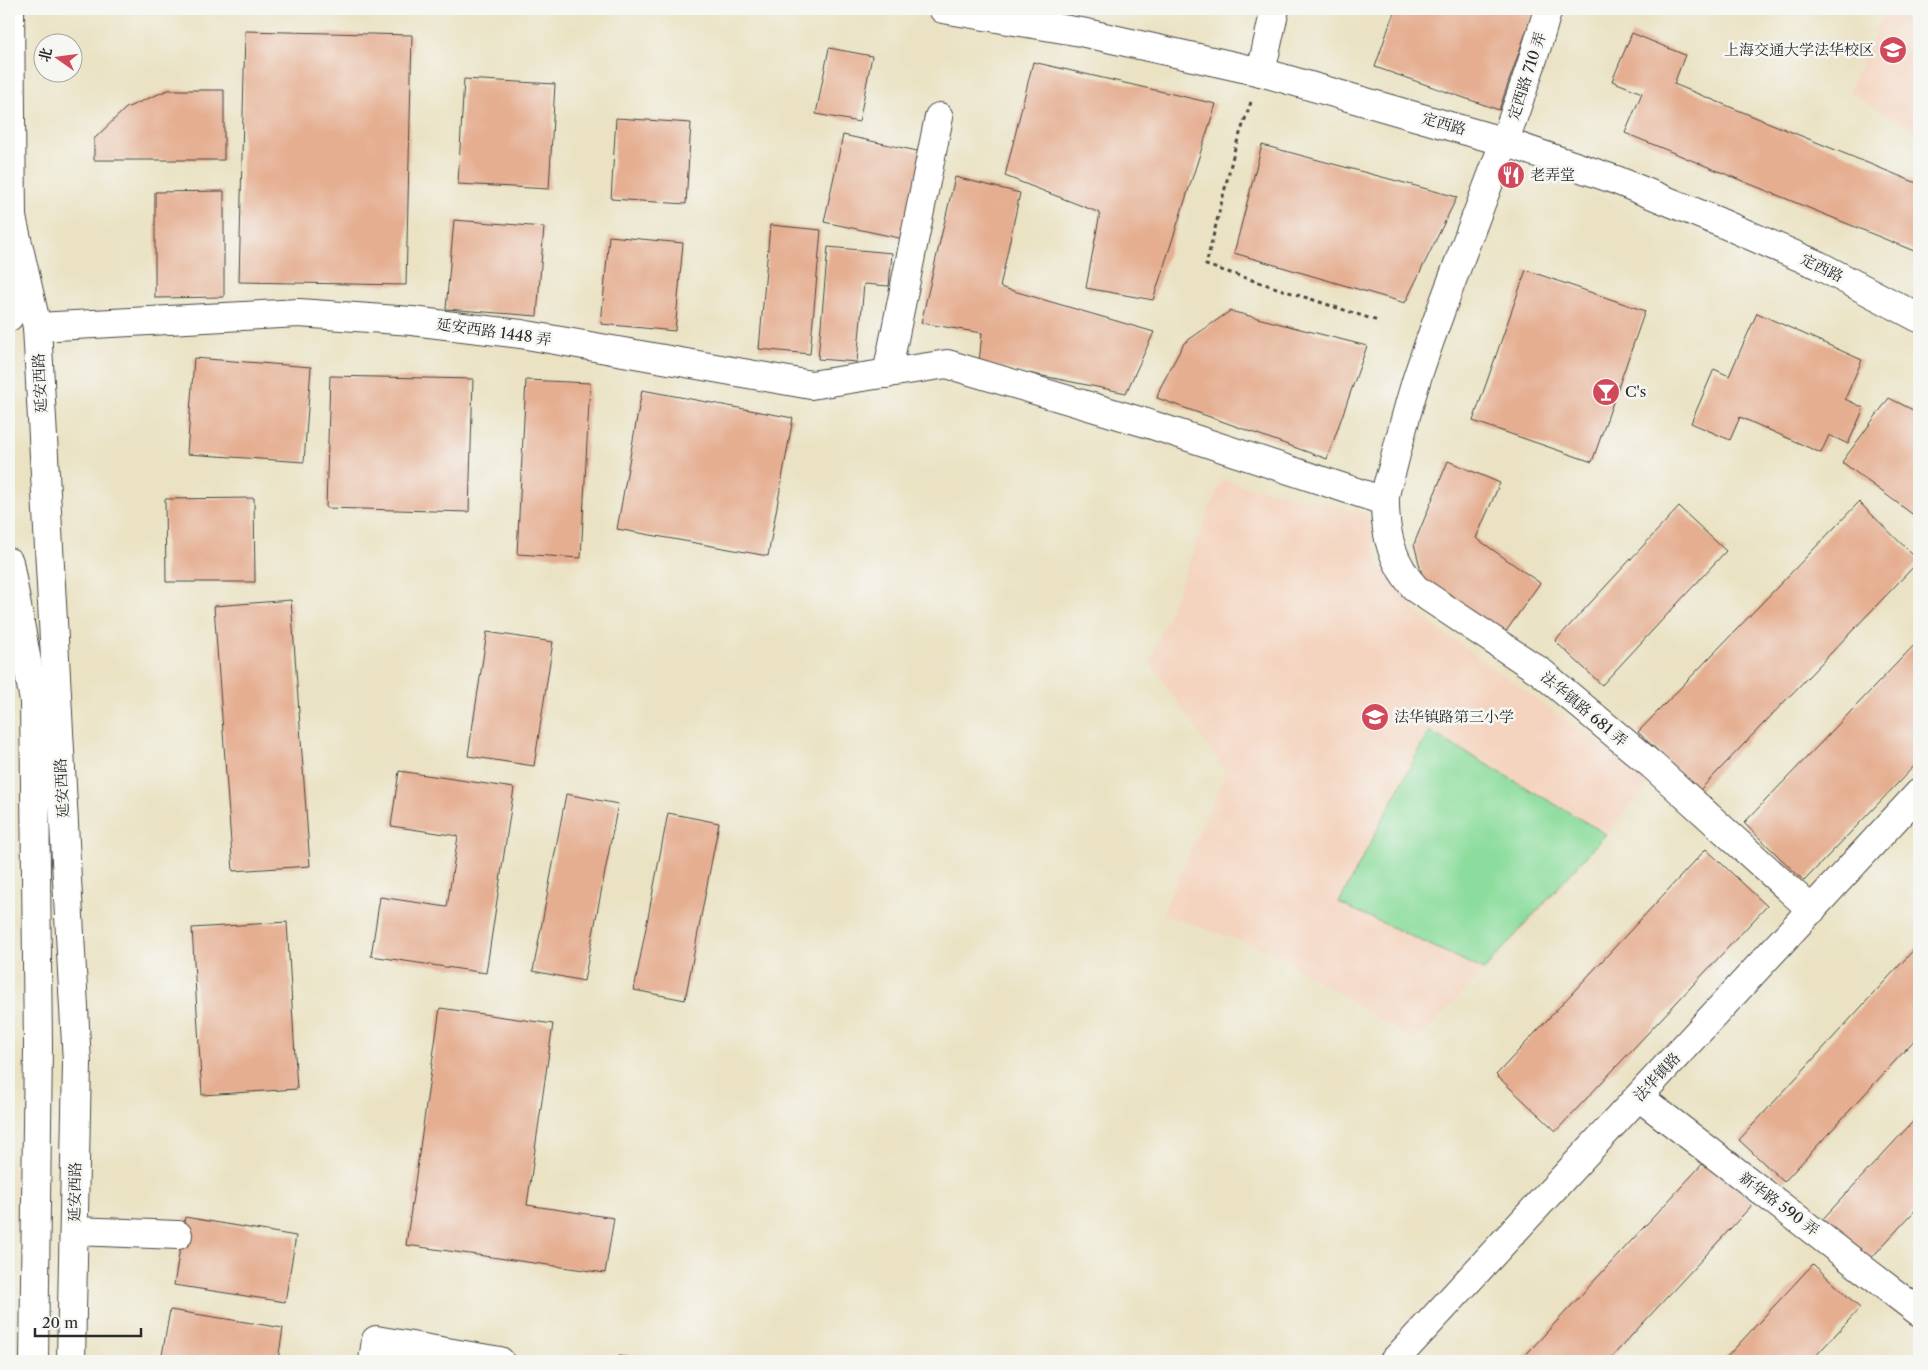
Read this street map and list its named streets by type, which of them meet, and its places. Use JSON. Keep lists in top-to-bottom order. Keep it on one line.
{"streets":{"main road":["定西路 710 弄","定西路","延安西路 1448 弄","延安西路","法华镇路 681 弄","法华镇路","新华路 590 弄"]},"crossings":[["定西路 710 弄","定西路"],["定西路 710 弄","延安西路 1448 弄"],["定西路 710 弄","法华镇路 681 弄"],["延安西路 1448 弄","延安西路"],["延安西路 1448 弄","法华镇路 681 弄"],["法华镇路 681 弄","法华镇路"],["法华镇路","新华路 590 弄"]],"places":{"school or university":["上海交通大学法华校区","法华镇路第三小学"],"restaurant":["老弄堂"],"bar":["C's"]},"scale_bar":"20 m","north":"left"}
